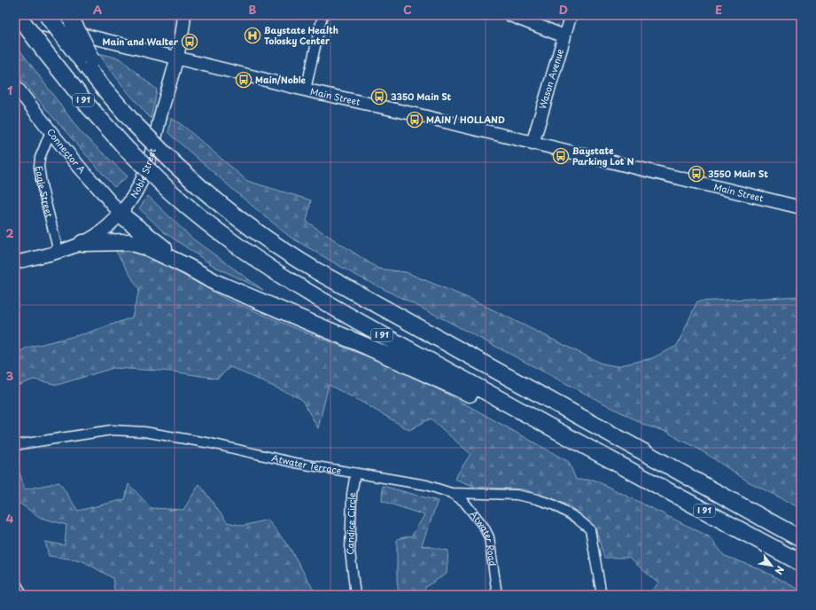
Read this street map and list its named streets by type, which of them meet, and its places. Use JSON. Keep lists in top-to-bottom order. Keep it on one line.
{"streets":{"highway":["I 91"],"main road":["Wason Avenue","Main Street","Connector A","Noble Street"],"street":["Eagle Street","Atwater Terrace","Candice Circle","Atwater Road"]},"crossings":[["Wason Avenue","Main Street"],["Main Street","Noble Street"],["Connector A","Noble Street"],["Connector A","Eagle Street"],["Noble Street","Eagle Street"],["Atwater Terrace","Candice Circle"],["Atwater Terrace","Atwater Road"]],"places":{"hospital":["Baystate Health Tolosky Center"],"bus stop":["Main and Walter","Main/Noble","3350 Main St","MAIN / HOLLAND","Baystate Parking Lot N","3550 Main St"]},"north":"bottom right","grid":{"columns":["A","B","C","D","E"],"rows":["1","2","3","4"]}}
